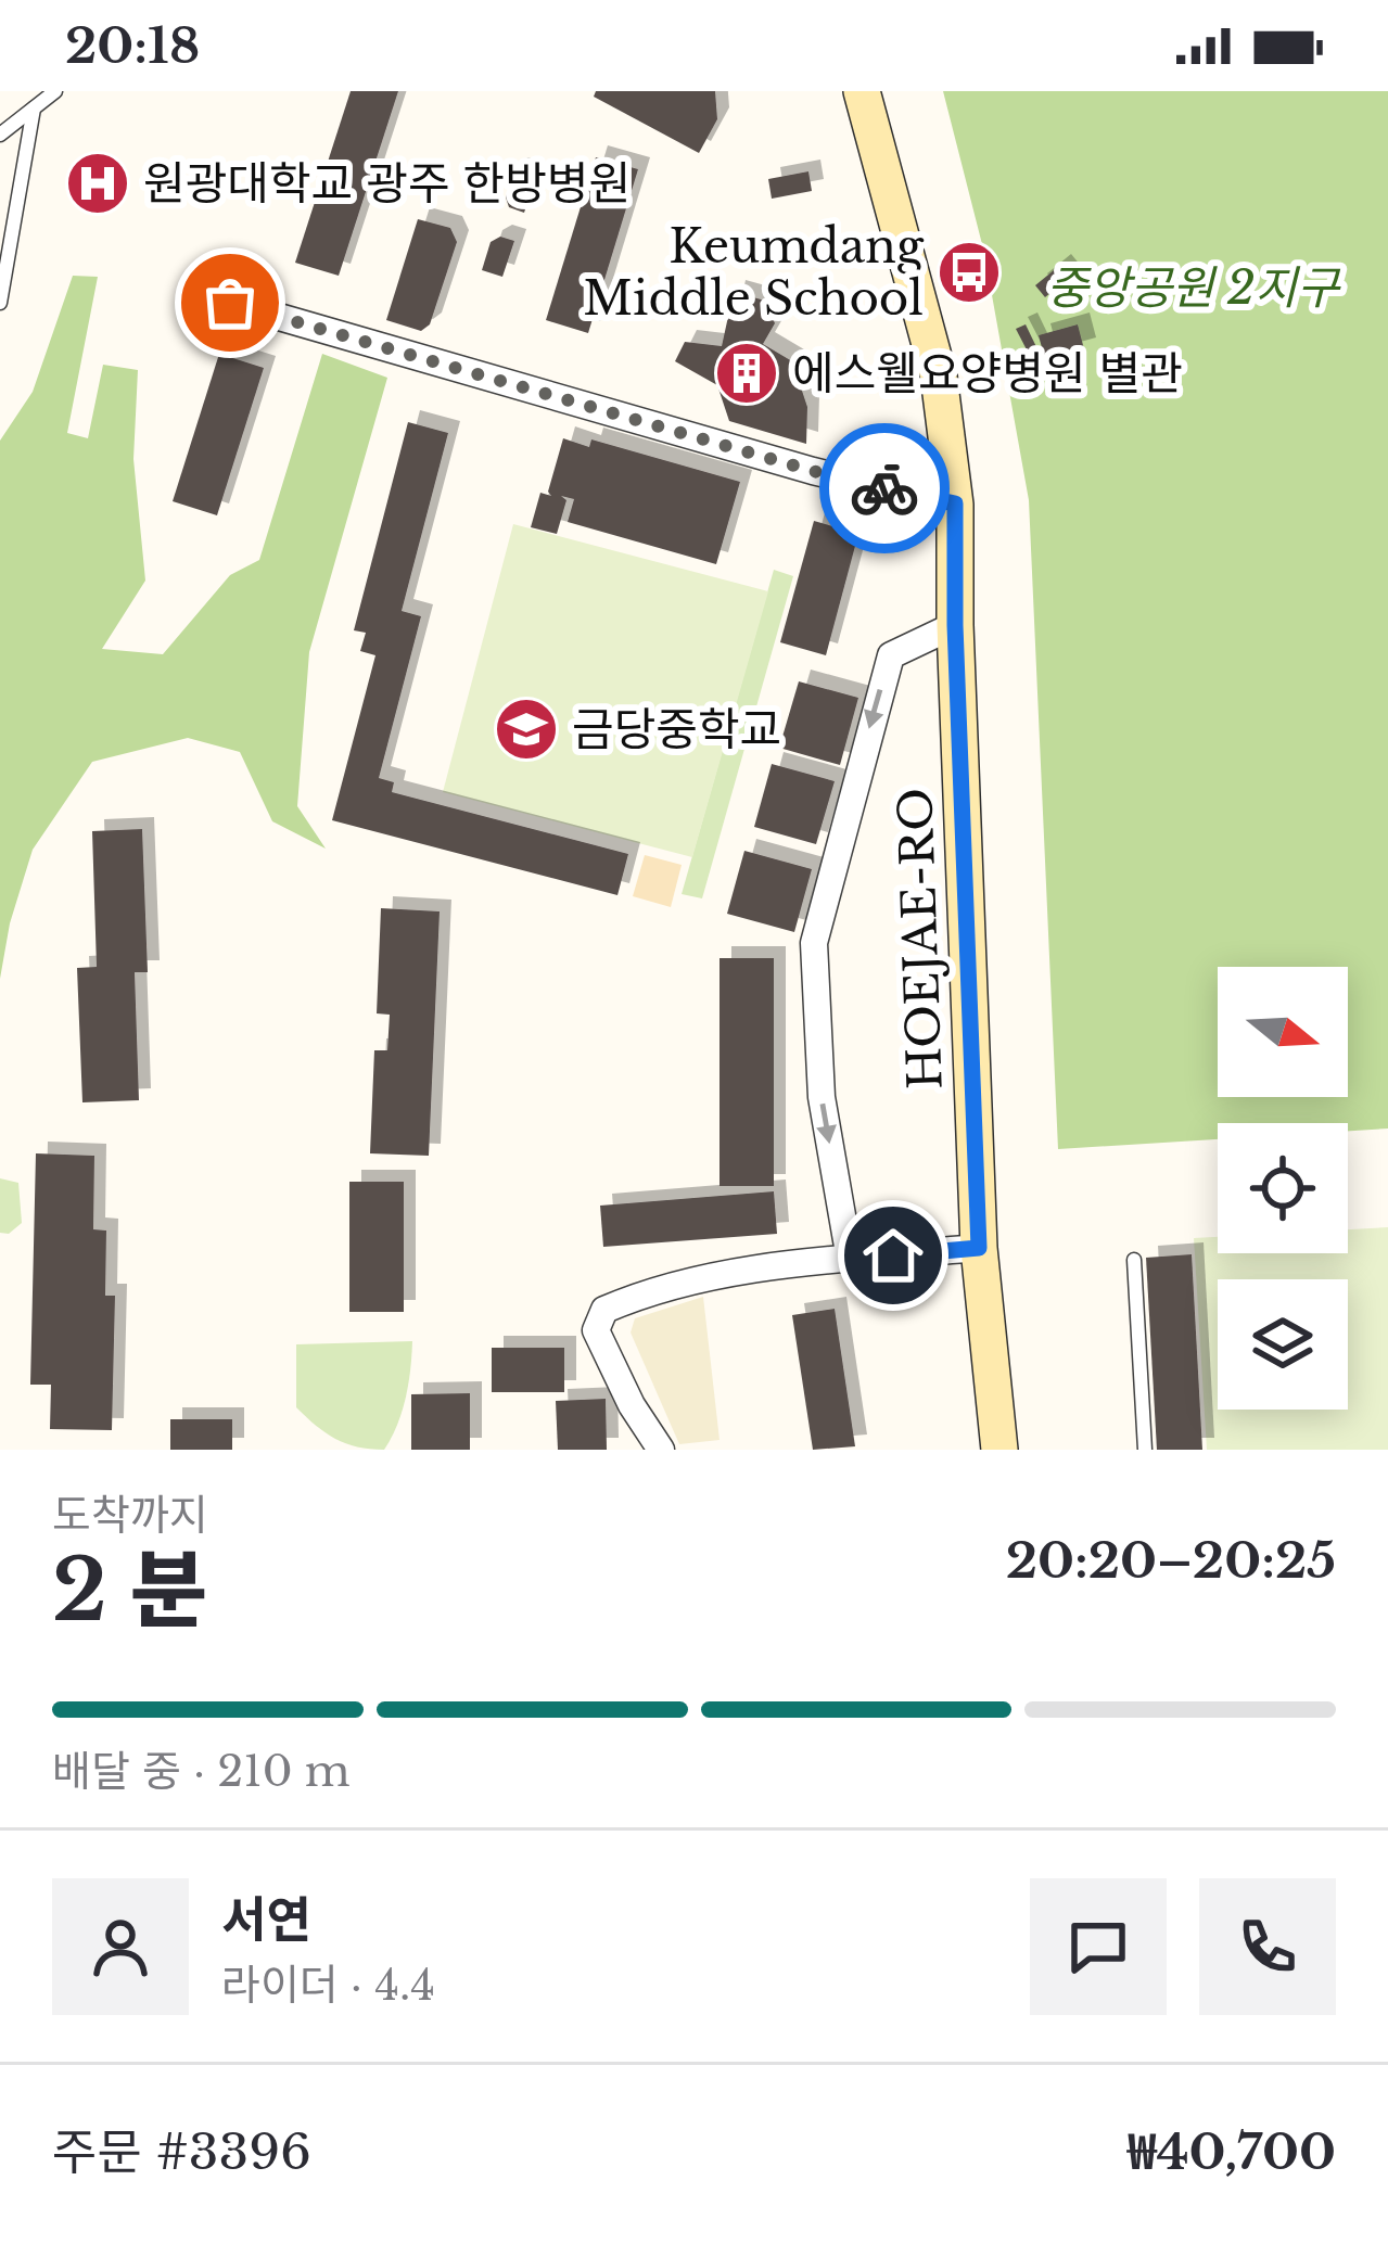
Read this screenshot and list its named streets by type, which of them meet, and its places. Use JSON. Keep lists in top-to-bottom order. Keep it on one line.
{"streets":{"main road":["HOEJAE-RO"]},"parks":["중앙공원 2지구"],"places":{"hospital":["원광대학교 광주 한방병원"],"bus stop":["Keumdang Middle School"],"building":["에스웰요양병원 별관"],"school or university":["금당중학교"]},"north":"right","page":{"status":"20:18","heading":["2 분","도착까지","20:20–20:25"],"panel":["서연","라이더 · 4.4","주문 #3396","₩40,700"],"bar":"배달 중 · 210 m"}}
